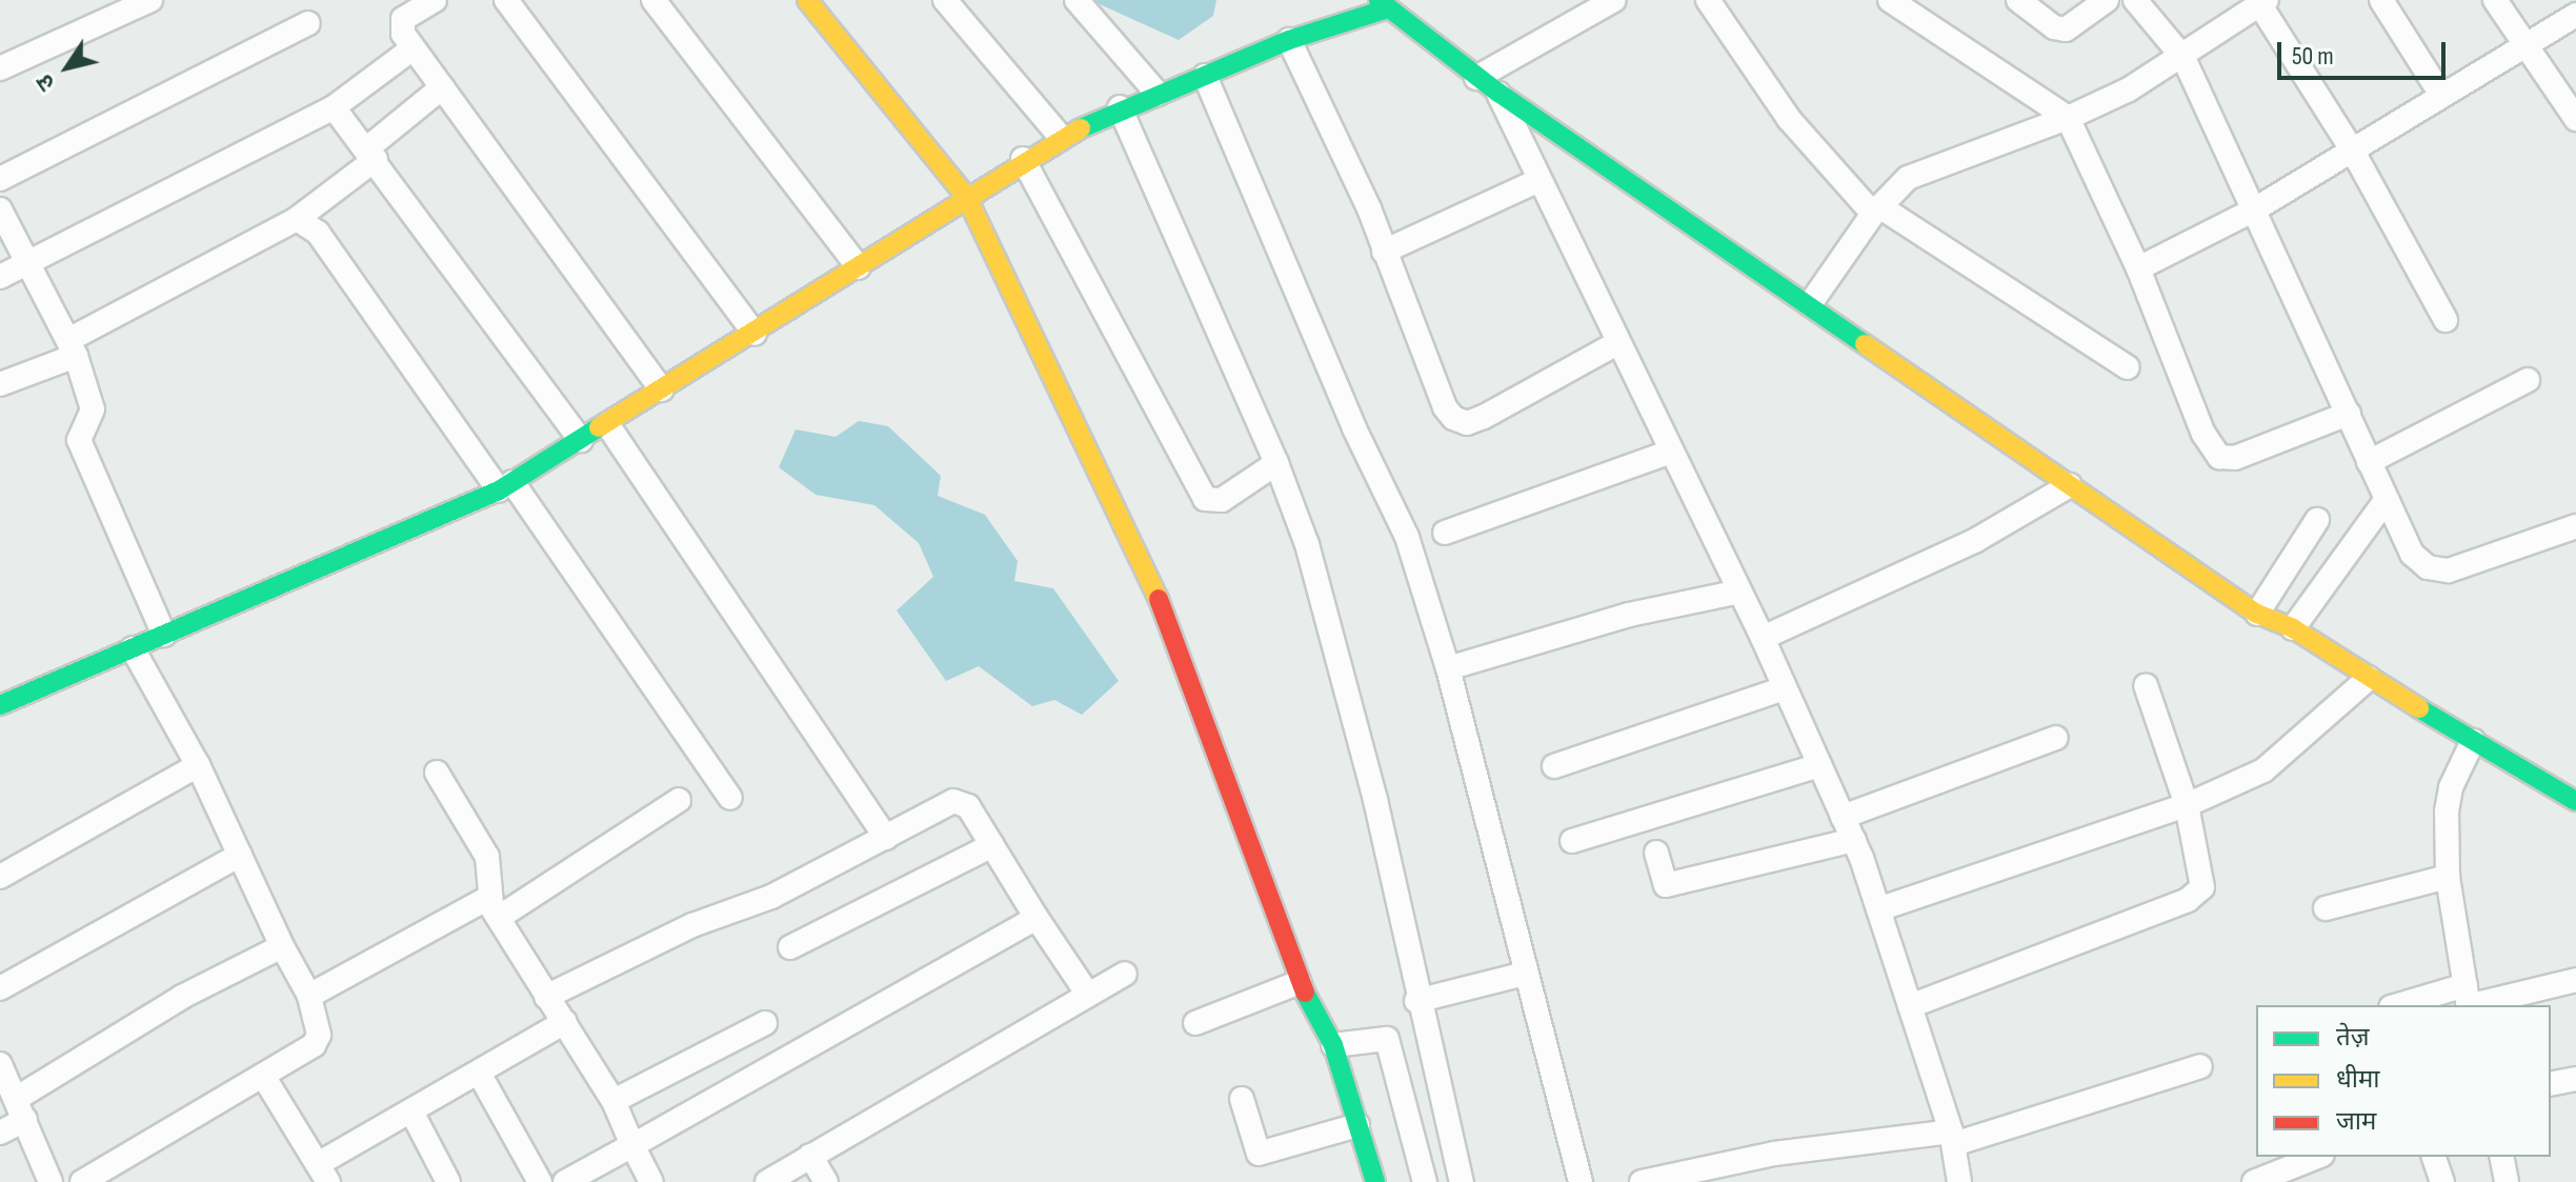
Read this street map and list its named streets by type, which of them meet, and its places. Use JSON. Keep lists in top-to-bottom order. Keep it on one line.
{"legend":["तेज़","धीमा","जाम"],"scale_bar":"50 m","north":"bottom left"}
